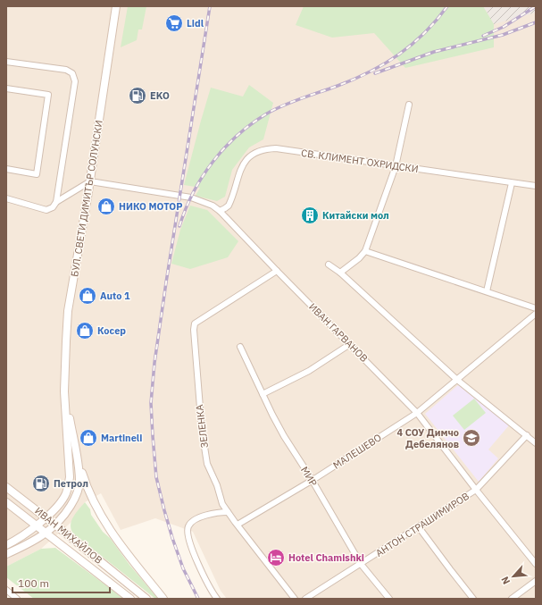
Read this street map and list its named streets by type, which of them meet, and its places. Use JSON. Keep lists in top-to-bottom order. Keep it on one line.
{"streets":{"main road":["БУЛ. СВЕТИ ДИМИТЪР СОЛУНСКИ","ИВАН МИХАЙЛОВ"],"street":["СВ. КЛИМЕНТ ОХРИДСКИ","ИВАН ГАРВАНОВ","ЗЕЛЕНКА","МАЛЕШЕВО","МИР","АНТОН СТРАШИМИРОВ"]},"crossings":[["СВ. КЛИМЕНТ ОХРИДСКИ","ИВАН ГАРВАНОВ"],["БУЛ. СВЕТИ ДИМИТЪР СОЛУНСКИ","ИВАН ГАРВАНОВ"],["БУЛ. СВЕТИ ДИМИТЪР СОЛУНСКИ","ИВАН МИХАЙЛОВ"],["ИВАН ГАРВАНОВ","ЗЕЛЕНКА"],["ИВАН ГАРВАНОВ","МАЛЕШЕВО"],["ИВАН ГАРВАНОВ","АНТОН СТРАШИМИРОВ"],["ЗЕЛЕНКА","МАЛЕШЕВО"],["МАЛЕШЕВО","МИР"],["МИР","АНТОН СТРАШИМИРОВ"]],"places":{"supermarket":["Lidl"],"fuel station":["EKO","Петрол"],"shop":["НИКО МОТОР","Auto 1","Косер","Martineli"],"building":["Китайски мол"],"school or university":["4 СОУ Димчо Дебелянов"],"hotel":["Hotel Chamishki"]},"scale_bar":"100 m","north":"bottom left"}
